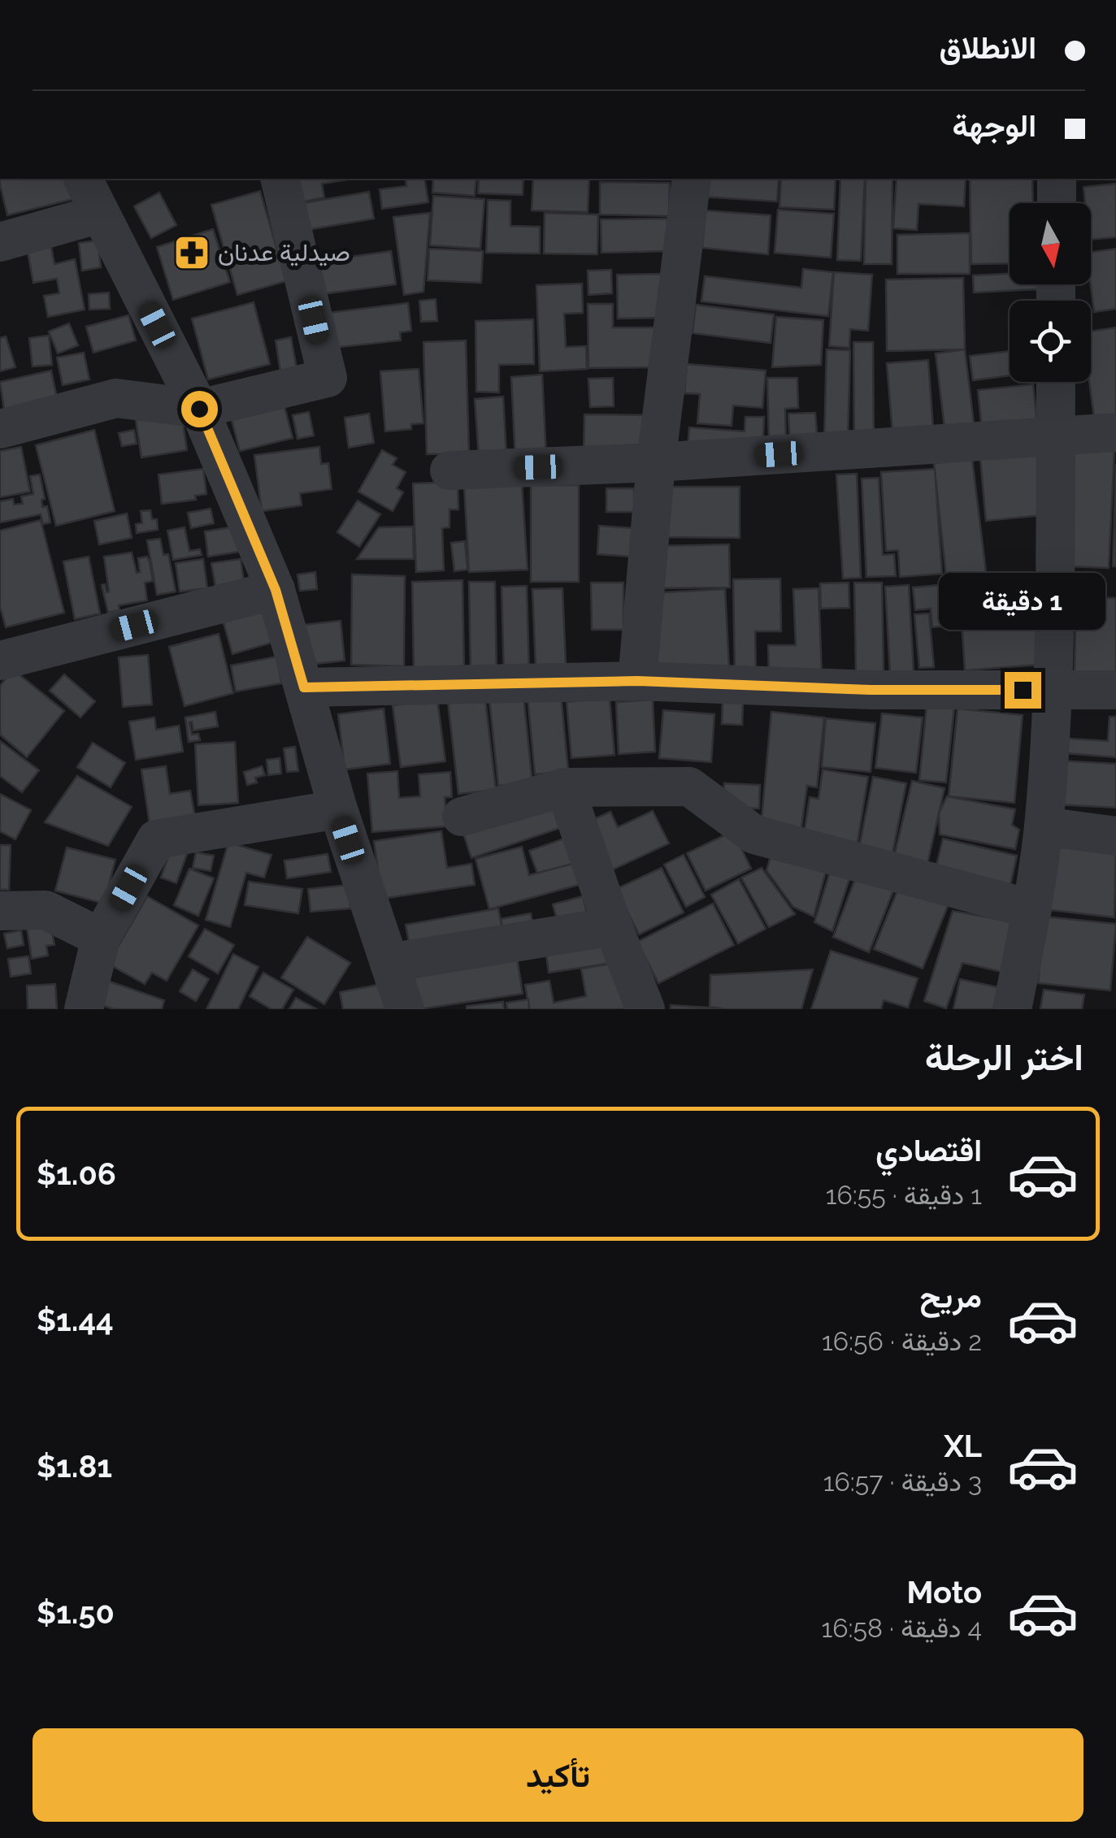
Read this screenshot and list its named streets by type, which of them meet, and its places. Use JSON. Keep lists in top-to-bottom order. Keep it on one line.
{"places":{"pharmacy":["صيدلية عدنان"]},"north":"bottom","page":{"banner":["الانطلاق","الوجهة"],"bubble":"1 دقيقة","heading":"اختر الرحلة","list":[{"name":"اقتصادي","note":"1 دقيقة · 16:55","value":"$1.06"},{"name":"مريح","note":"2 دقيقة · 16:56","value":"$1.44"},{"name":"XL","note":"3 دقيقة · 16:57","value":"$1.81"},{"name":"Moto","note":"4 دقيقة · 16:58","value":"$1.50"}],"buttons":"تأكيد"}}
